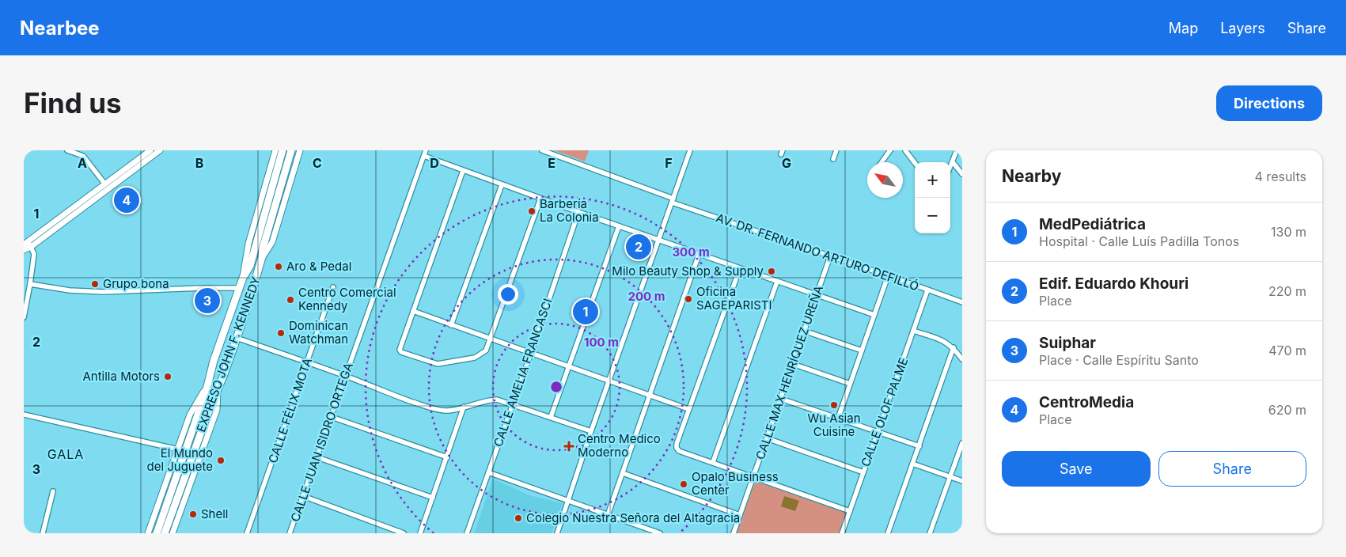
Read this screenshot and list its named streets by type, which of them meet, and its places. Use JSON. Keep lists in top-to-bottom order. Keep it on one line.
{"streets":{"highway":["EXPRESO JOHN F. KENNEDY"],"street":["AV. DR. FERNANDO ARTURO DEFILLÓ","CALLE AMELIA FRANCASCI","CALLE MAX HENRÍQUEZ UREÑA","CALLE FÉLIX MOTA","CALLE OLOF PALME","CALLE JUAN ISIDRO ORTEGA"]},"crossings":[["AV. DR. FERNANDO ARTURO DEFILLÓ","CALLE MAX HENRÍQUEZ UREÑA"],["AV. DR. FERNANDO ARTURO DEFILLÓ","CALLE OLOF PALME"]],"districts":["GALA"],"places":{"other":["Barbería La Colonia","Aro & Pedal","Milo Beauty Shop & Supply","Grupo bona","Oficina SAGEPARISTI","Centro Comercial Kennedy","Dominican Watchman","Antilla Motors","Wu Asian Cuisine","El Mundo del Juguete","Opalo Business Center","Shell","Colegio Nuestra Señora del Altagracia"],"health":["Centro Medico Moderno"]},"north":"top left","page":{"header":"Nearbee","nav":["Map","Layers","Share"],"buttons":["Directions",["Save","Share"]],"title":"Find us","heading":["Nearby","4 results"],"map_buttons":["+","−"],"pins":["4","2","3","1"],"list":[{"mark":"1","name":"MedPediátrica","note":"Hospital · Calle Luís Padilla Tonos","value":"130 m"},{"mark":"2","name":"Edif. Eduardo Khouri","note":"Place","value":"220 m"},{"mark":"3","name":"Suiphar","note":"Place · Calle Espíritu Santo","value":"470 m"},{"mark":"4","name":"CentroMedia","note":"Place","value":"620 m"}]},"grid":{"columns":["A","B","C","D","E","F","G"],"rows":["1","2","3"]},"rings":["300 m","200 m","100 m"]}
